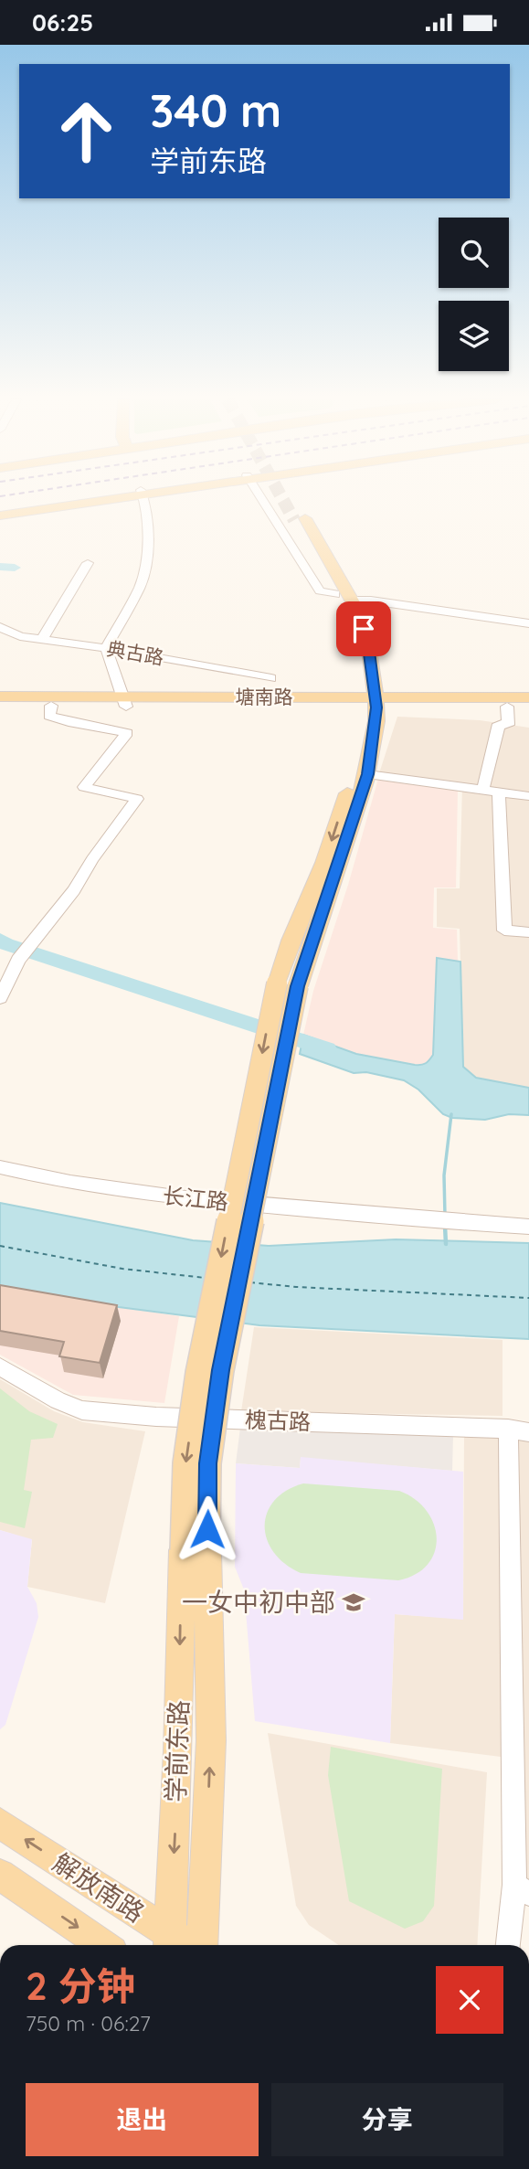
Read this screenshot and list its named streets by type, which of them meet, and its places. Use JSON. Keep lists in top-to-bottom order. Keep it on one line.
{"streets":{"main road":["塘南路","学前东路","解放南路"],"street":["典古路","长江路","槐古路"]},"crossings":[["学前东路","解放南路"]],"places":{"school or university":["一女中初中部"]},"page":{"status":"06:25","turn":["340 m","学前东路"],"heading":["2 分钟","750 m · 06:27"],"buttons":["退出","分享"]}}
